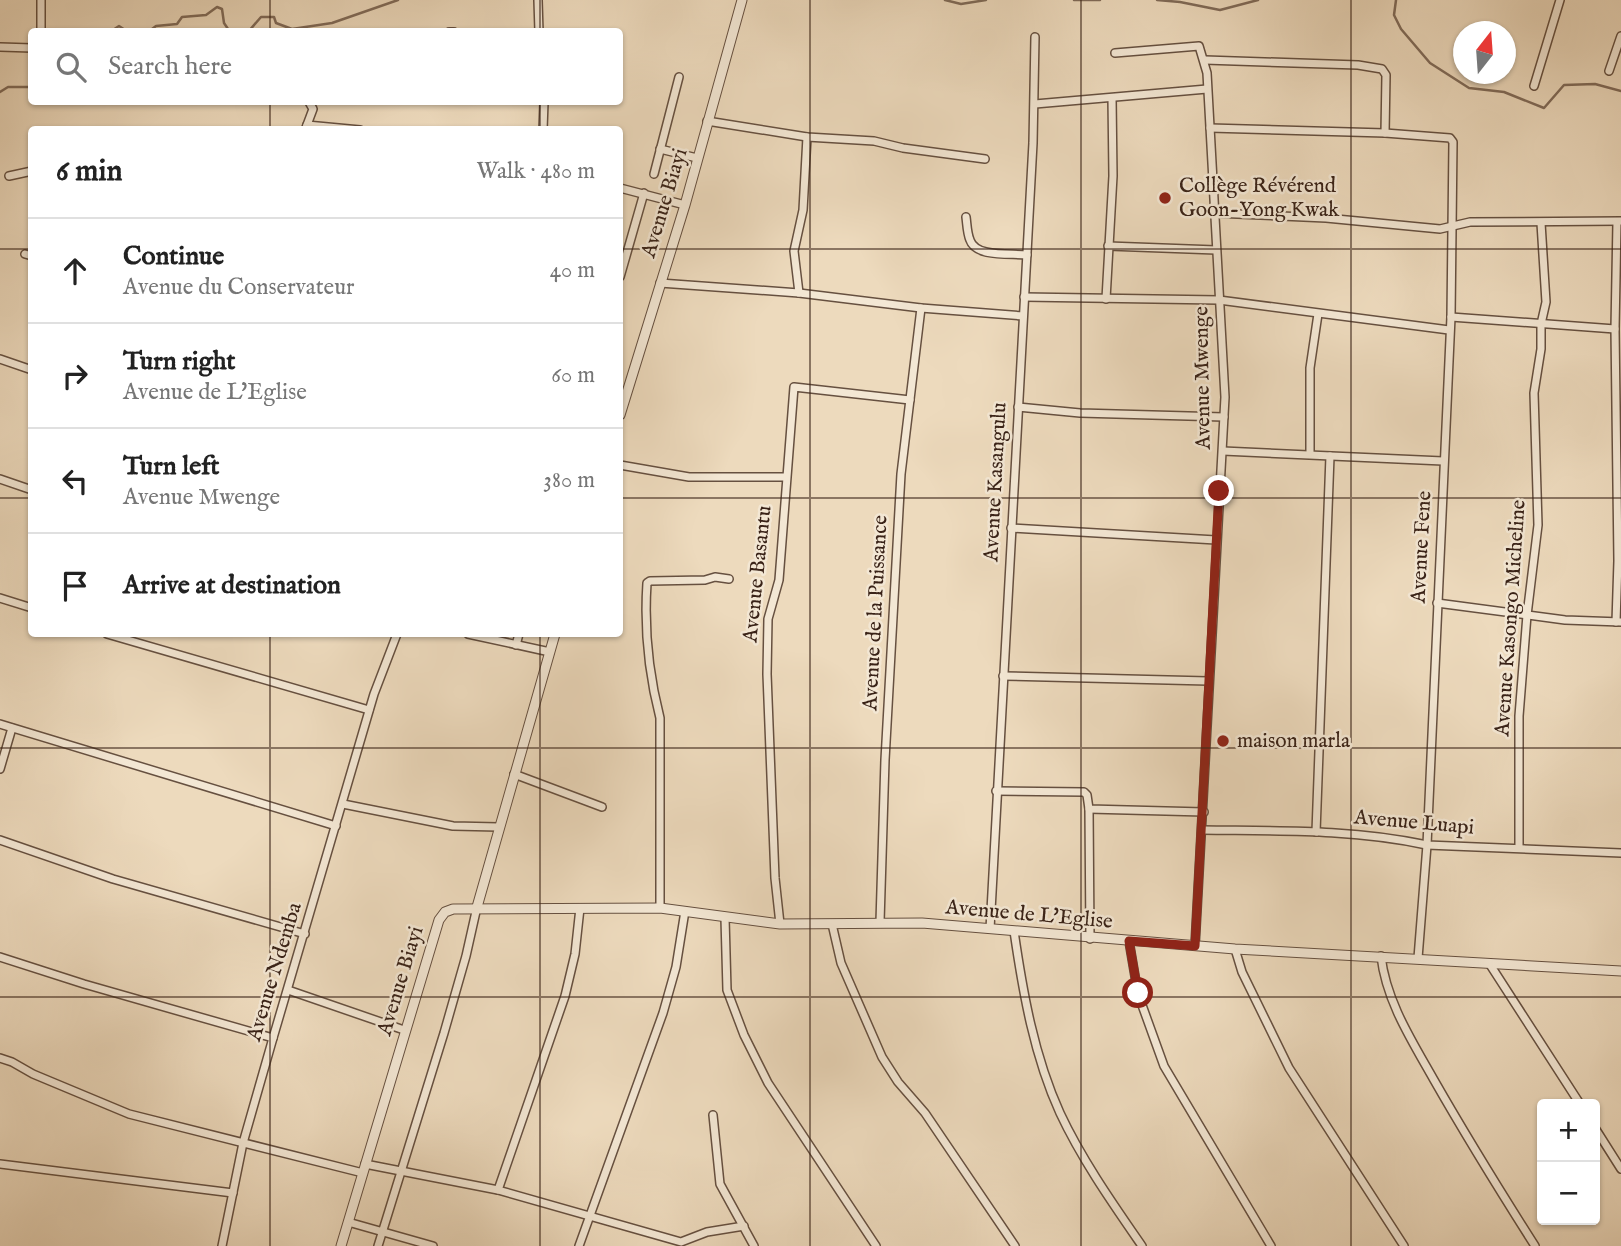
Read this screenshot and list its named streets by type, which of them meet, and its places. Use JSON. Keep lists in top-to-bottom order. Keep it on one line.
{"streets":{"street":["Avenue Biayi","Avenue Mwenge","Avenue Kasangulu","Avenue Fene","Avenue Basantu","Avenue de la Puissance","Avenue Kasongo Micheline","Avenue Luapi","Avenue de L'Eglise","Avenue Ndemba"]},"crossings":[["Avenue Biayi","Avenue de L'Eglise"],["Avenue Mwenge","Avenue Luapi"],["Avenue Mwenge","Avenue de L'Eglise"],["Avenue Kasangulu","Avenue de L'Eglise"],["Avenue Fene","Avenue Luapi"],["Avenue Fene","Avenue de L'Eglise"],["Avenue Basantu","Avenue de la Puissance"],["Avenue Basantu","Avenue de L'Eglise"],["Avenue de la Puissance","Avenue de L'Eglise"],["Avenue Kasongo Micheline","Avenue Luapi"]],"places":["Collège Révérend Goon-Yong Kwak","maison marla"],"north":"top","page":{"search":"Search here","heading":["6 min","Walk · 480 m"],"list":[["Continue","Avenue du Conservateur","40 m"],["Turn right","Avenue de L'Eglise","60 m"],["Turn left","Avenue Mwenge","380 m"],"Arrive at destination"],"map_buttons":["+","−"]}}
